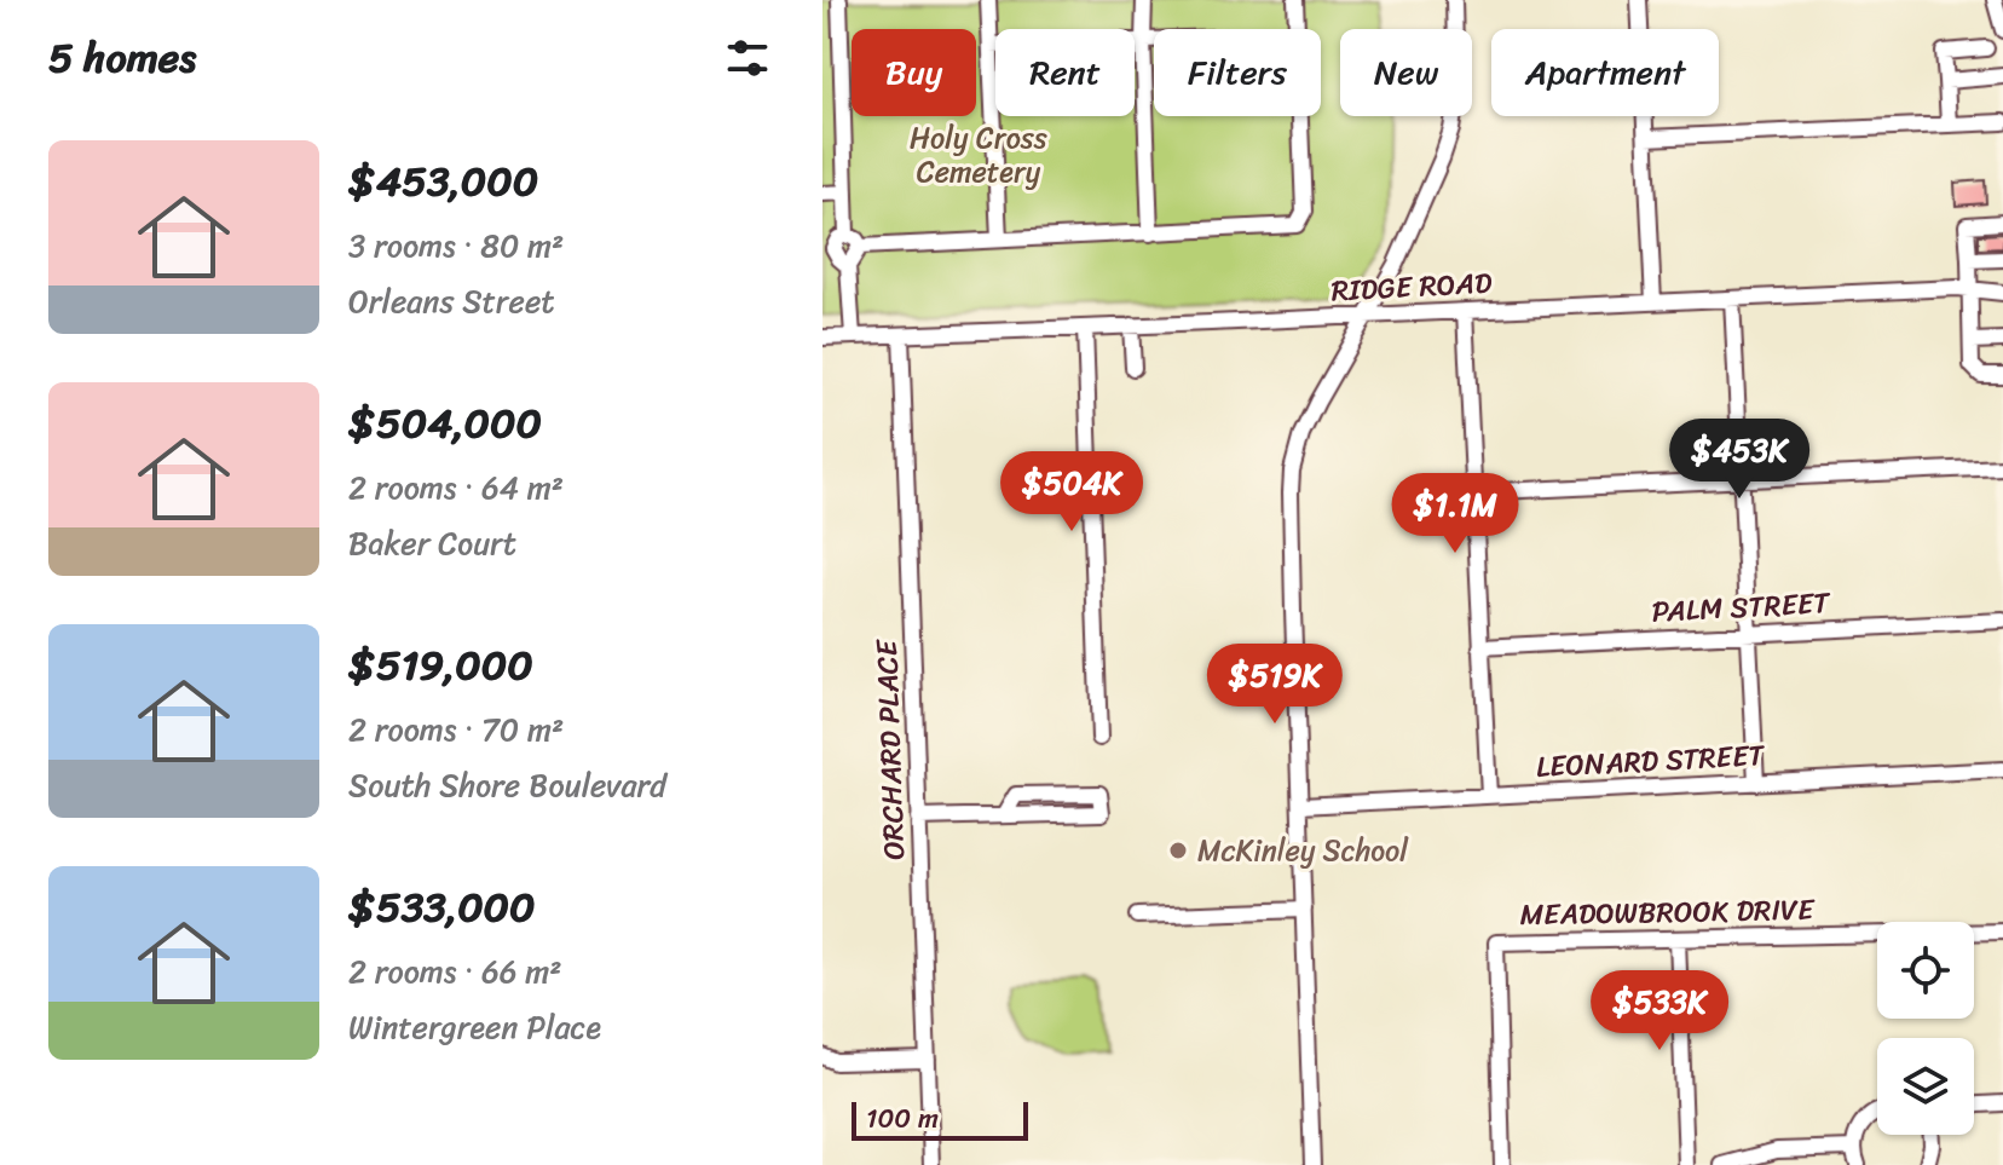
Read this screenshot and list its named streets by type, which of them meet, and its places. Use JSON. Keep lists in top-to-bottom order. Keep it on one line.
{"streets":{"street":["RIDGE ROAD","PALM STREET","ORCHARD PLACE","LEONARD STREET","MEADOWBROOK DRIVE"]},"crossings":[["RIDGE ROAD","ORCHARD PLACE"]],"parks":["Holy Cross Cemetery"],"places":["McKinley School"],"scale_bar":"100 m","page":{"heading":"5 homes","chip":["Buy","Rent","Filters","New","Apartment"],"list":[{"name":"$453,000","note":"3 rooms · 80 m² · Orleans Street"},{"name":"$504,000","note":"2 rooms · 64 m² · Baker Court"},{"name":"$519,000","note":"2 rooms · 70 m² · South Shore Boulevard"},{"name":"$533,000","note":"2 rooms · 66 m² · Wintergreen Place"}],"price":["$453K","$504K","$1.1M","$519K","$533K"],"scale":"100 m"}}
